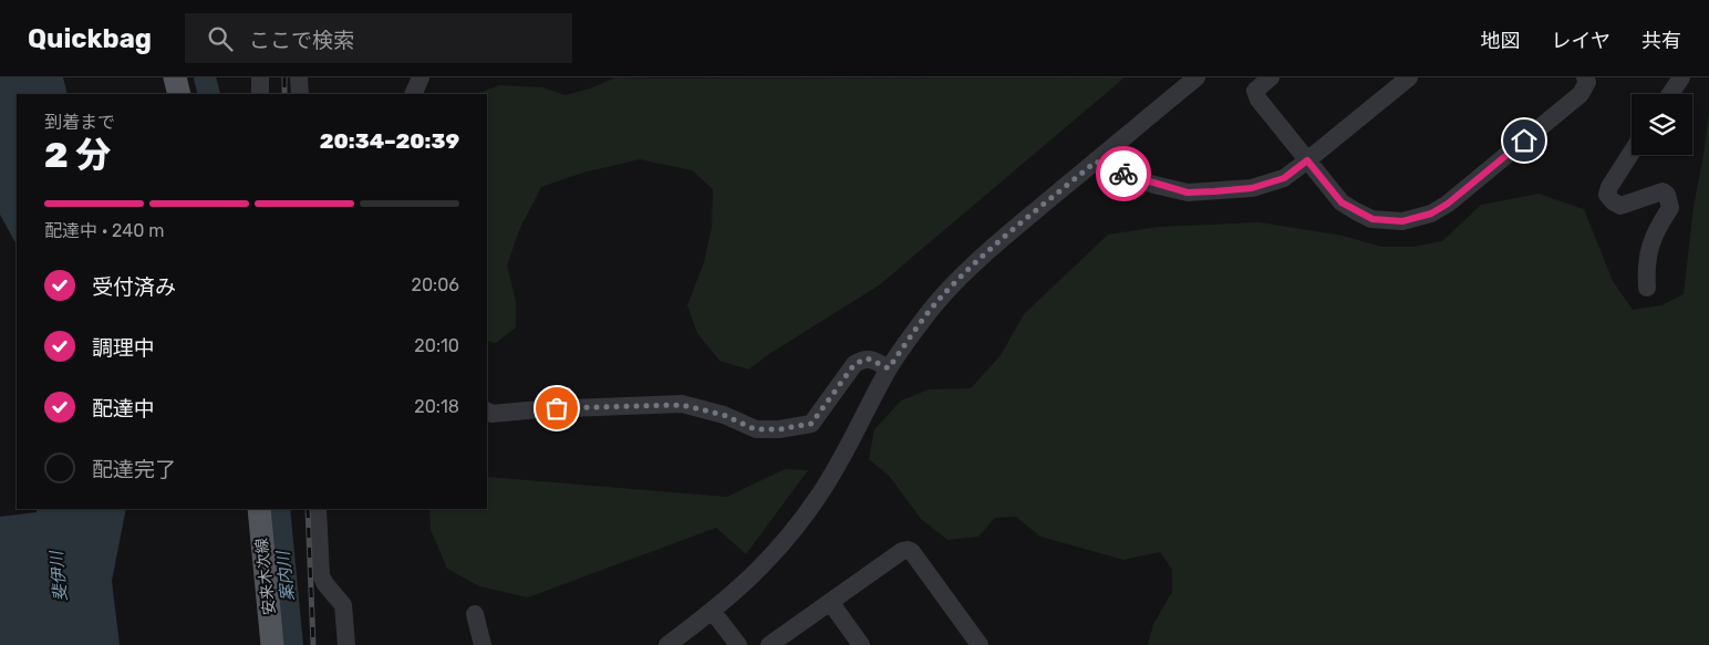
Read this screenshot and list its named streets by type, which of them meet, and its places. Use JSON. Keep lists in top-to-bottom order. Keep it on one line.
{"streets":{"main road":["安来木次線"]},"water":["斐伊川","案内川"],"page":{"header":"Quickbag","search":"ここで検索","nav":["地図","レイヤ","共有"],"heading":["2 分","到着まで","20:34–20:39"],"bar":"配達中 · 240 m","list":[["受付済み","20:06"],["調理中","20:10"],["配達中","20:18"],"配達完了"]}}
